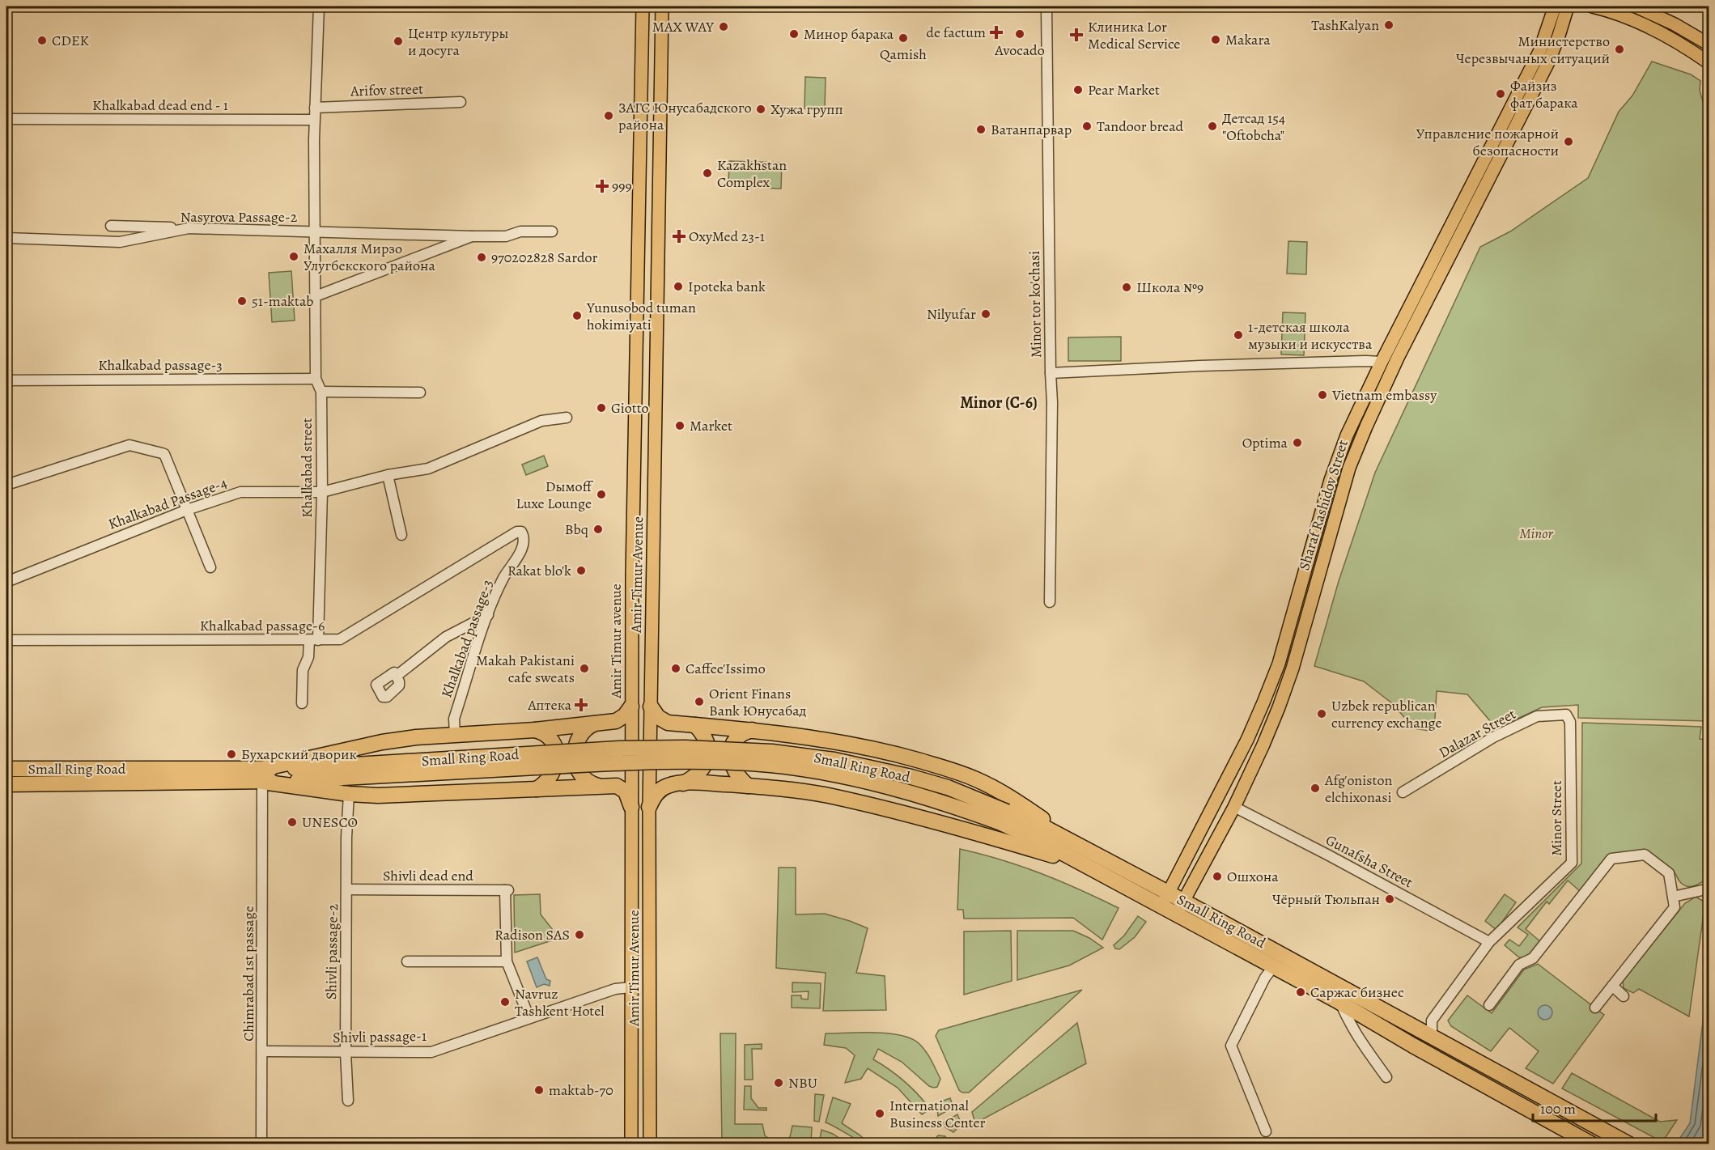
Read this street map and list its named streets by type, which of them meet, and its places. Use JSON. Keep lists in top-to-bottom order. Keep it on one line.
{"streets":{"highway":["Small Ring Road"],"main road":["Sharaf Rashidov Street","Amir Timur Avenue","Amir Timur avenue"],"street":["Arifov street","Khalkabad dead end - 1","Nasyrova Passage-2","Minor tor ko'chasi","Khalkabad passage-3","Khalkabad street","Khalkabad Passage-4","Khalkabad passage-6","Dalazar Street","Minor Street","Gunafsha Street","Shivli dead end","Shivli passage-2","Chimrabad 1st passage","Shivli passage-1"]},"crossings":[["Arifov street","Khalkabad street"],["Khalkabad dead end - 1","Khalkabad street"],["Nasyrova Passage-2","Khalkabad street"],["Khalkabad passage-3","Khalkabad street"],["Khalkabad passage-3","Khalkabad passage-6"],["Khalkabad street","Khalkabad Passage-4"],["Khalkabad street","Khalkabad passage-6"],["Sharaf Rashidov Street","Small Ring Road"],["Sharaf Rashidov Street","Gunafsha Street"],["Amir Timur Avenue","Amir Timur avenue"],["Amir Timur Avenue","Shivli passage-1"],["Dalazar Street","Minor Street"],["Small Ring Road","Minor Street"],["Small Ring Road","Chimrabad 1st passage"],["Minor Street","Gunafsha Street"],["Shivli dead end","Shivli passage-2"],["Shivli passage-2","Shivli passage-1"],["Chimrabad 1st passage","Shivli passage-1"]],"districts":["Minor (C-6)"],"parks":["Minor"],"places":{"other":["TashKalyan","MAX WAY","Минор барака","Avocado","Qamish","Makara","CDEK","Центр культуры и досуга","Министерство Черезвычаных ситуаций","Pear Market","Файзиз фат барака","Хужа групп","ЗАГС Юнусабадского района","Tandoor bread","Детсад 154 \"Oftobcha\"","Ватанпарвар","Управление пожарной безопасности","Kazakhstan Complex","Махалля Мирзо Улугбекского района","970202828 Sardor","Ipoteka bank","Школа №9","51-maktab","Nilyufar","Yunusobod tuman hokimiyati","1-детская школа музыки и искусства","Vietnam embassy","Giotto","Market","Optima","Dымоff Luxe Lounge","Bbq","Rakat blo'k","Makah Pakistani cafe sweats","Caffee'Issimo","Orient Finans Bank Юнусабад","Uzbek republican currency exchange","Бухарский дворик","Afg'oniston elchixonasi","UNESCO","Ошхона","Чёрный Тюльпан","Radison SAS","Саржас бизнес","Navruz Tashkent Hotel","NBU","maktab-70","International Business Center"],"health":["de factum","Клиника Lor Medical Service","999","OxyMed 23-1","Аптека"]},"scale_bar":"100 m"}
